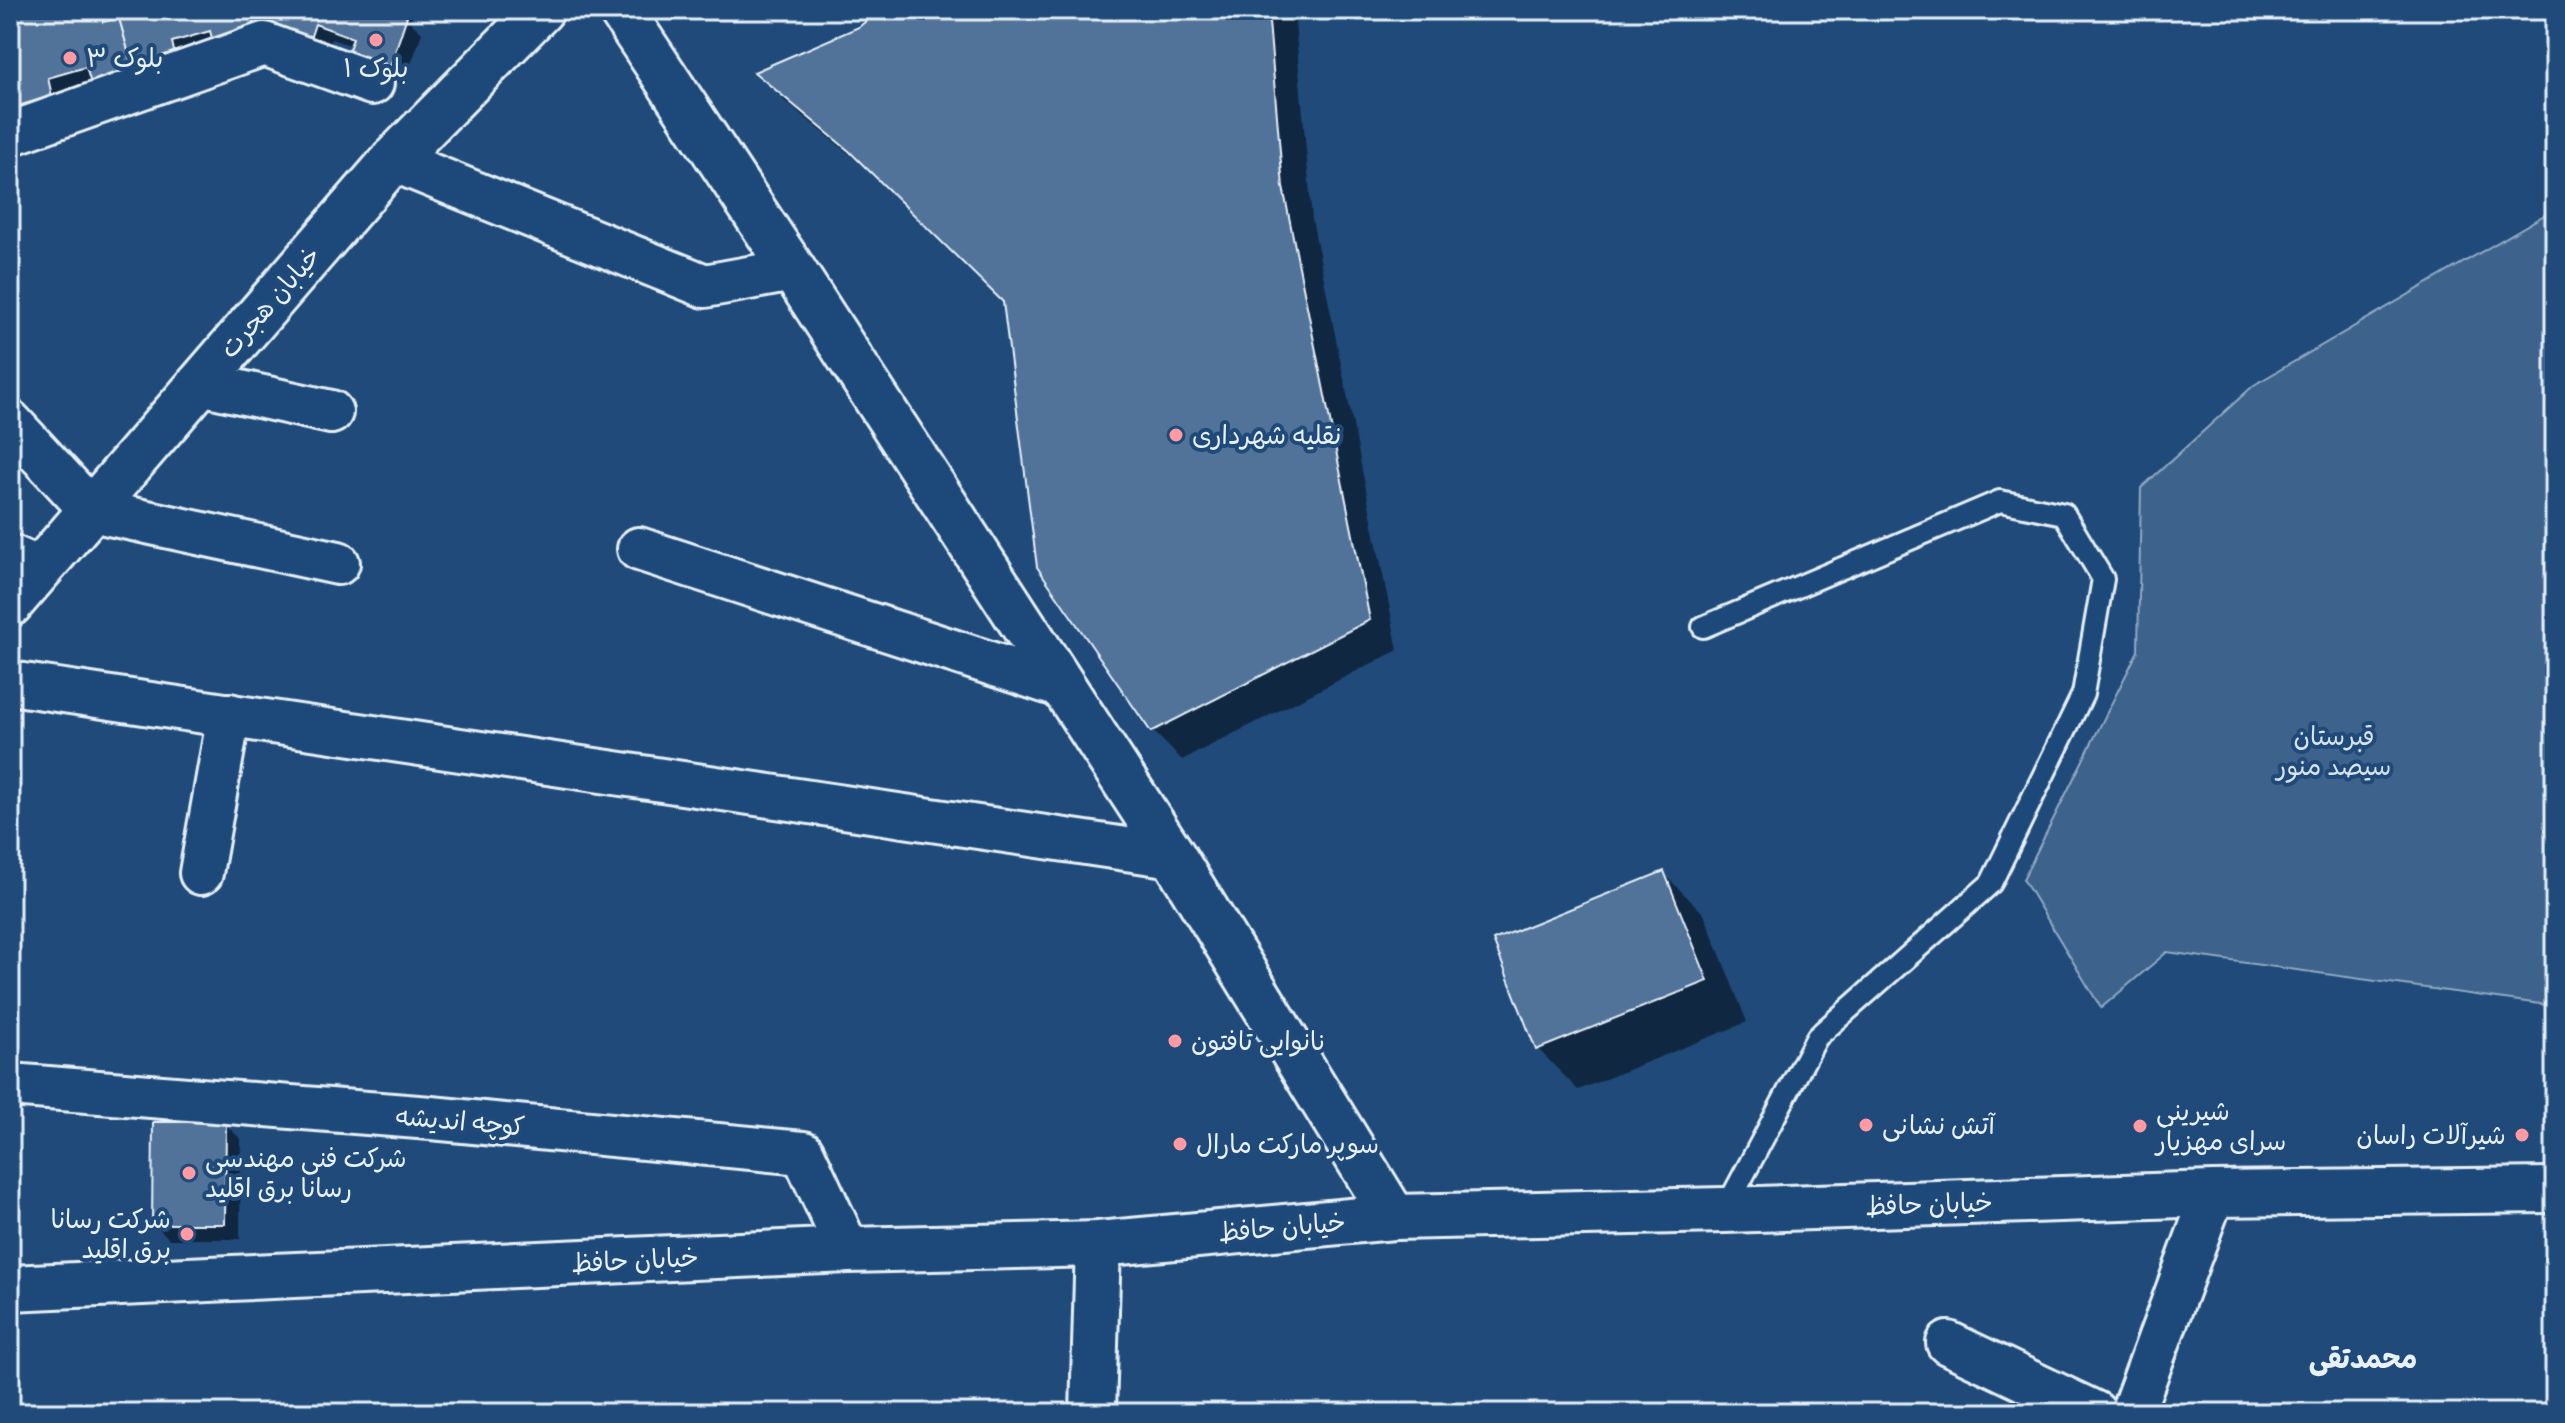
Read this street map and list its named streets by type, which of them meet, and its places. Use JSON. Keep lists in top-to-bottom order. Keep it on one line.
{"streets":{"main road":["خیابان هجرت","خیابان حافظ"],"street":["کوچه اندیشه"]},"crossings":[["کوچه اندیشه","خیابان حافظ"]],"districts":["محمدتقی"],"parks":["قبرستان سیصد منور"],"places":["بلوک ۱","بلوک ۳","نقلیه شهرداری","نانوایی تافتون","آتش نشانی","شیرینی سرای مهزیار","شیرآلات راسان","سوپر مارکت مارال","شرکت فنی مهندسی رسانا برق اقلید","شرکت رسانا برق اقلید"]}
